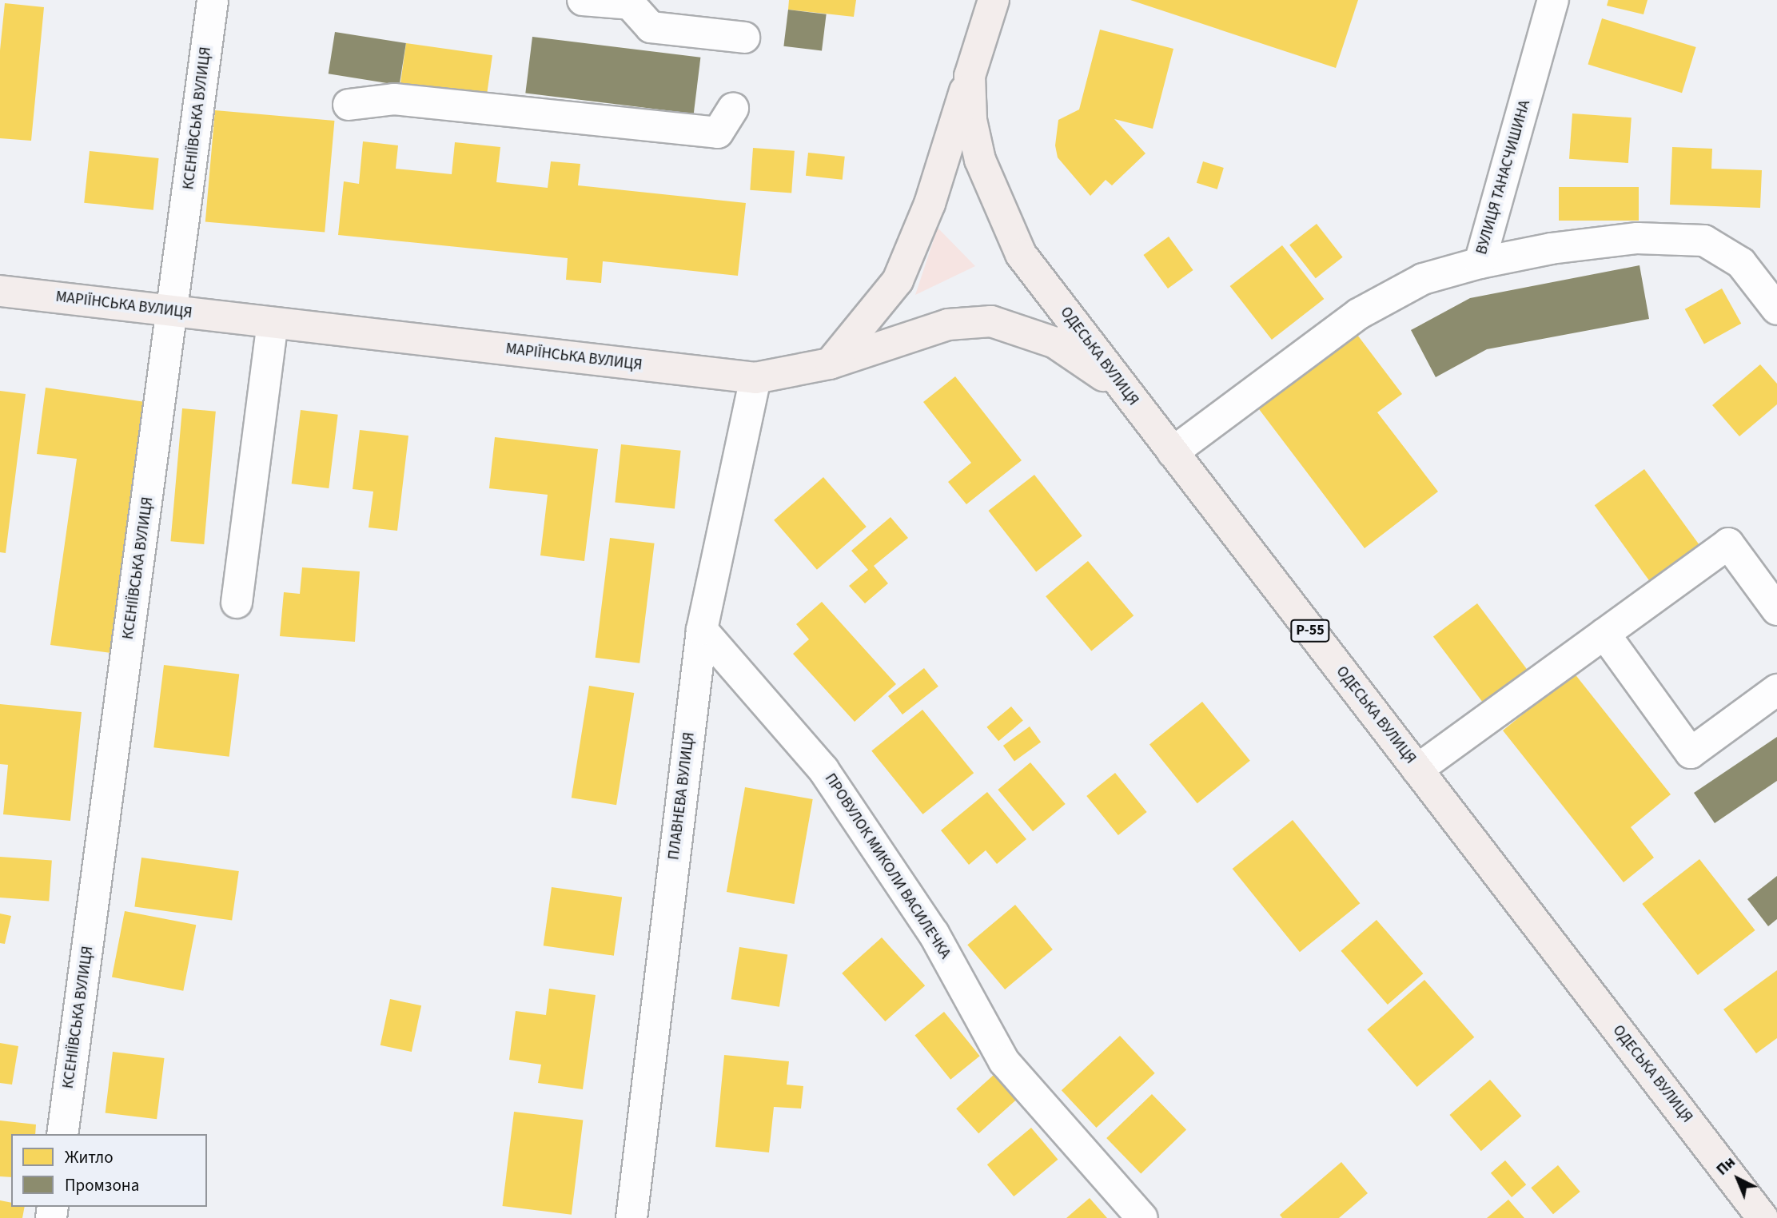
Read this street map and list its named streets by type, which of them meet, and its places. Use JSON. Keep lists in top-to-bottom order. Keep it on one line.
{"streets":{"main road":["МАРІЇНСЬКА ВУЛИЦЯ","ОДЕСЬКА ВУЛИЦЯ","Р-55"],"street":["КСЕНІЇВСЬКА ВУЛИЦЯ","ВУЛИЦЯ ТАНАСЧИШИНА","ПЛАВНЕВА ВУЛИЦЯ","ПРОВУЛОК МИКОЛИ ВАСИЛЕЧКА"]},"crossings":[["КСЕНІЇВСЬКА ВУЛИЦЯ","МАРІЇНСЬКА ВУЛИЦЯ"],["ВУЛИЦЯ ТАНАСЧИШИНА","ОДЕСЬКА ВУЛИЦЯ"],["МАРІЇНСЬКА ВУЛИЦЯ","ОДЕСЬКА ВУЛИЦЯ"],["МАРІЇНСЬКА ВУЛИЦЯ","ПЛАВНЕВА ВУЛИЦЯ"],["ПЛАВНЕВА ВУЛИЦЯ","ПРОВУЛОК МИКОЛИ ВАСИЛЕЧКА"]],"legend":["Житло","Промзона"],"north":"top left"}
